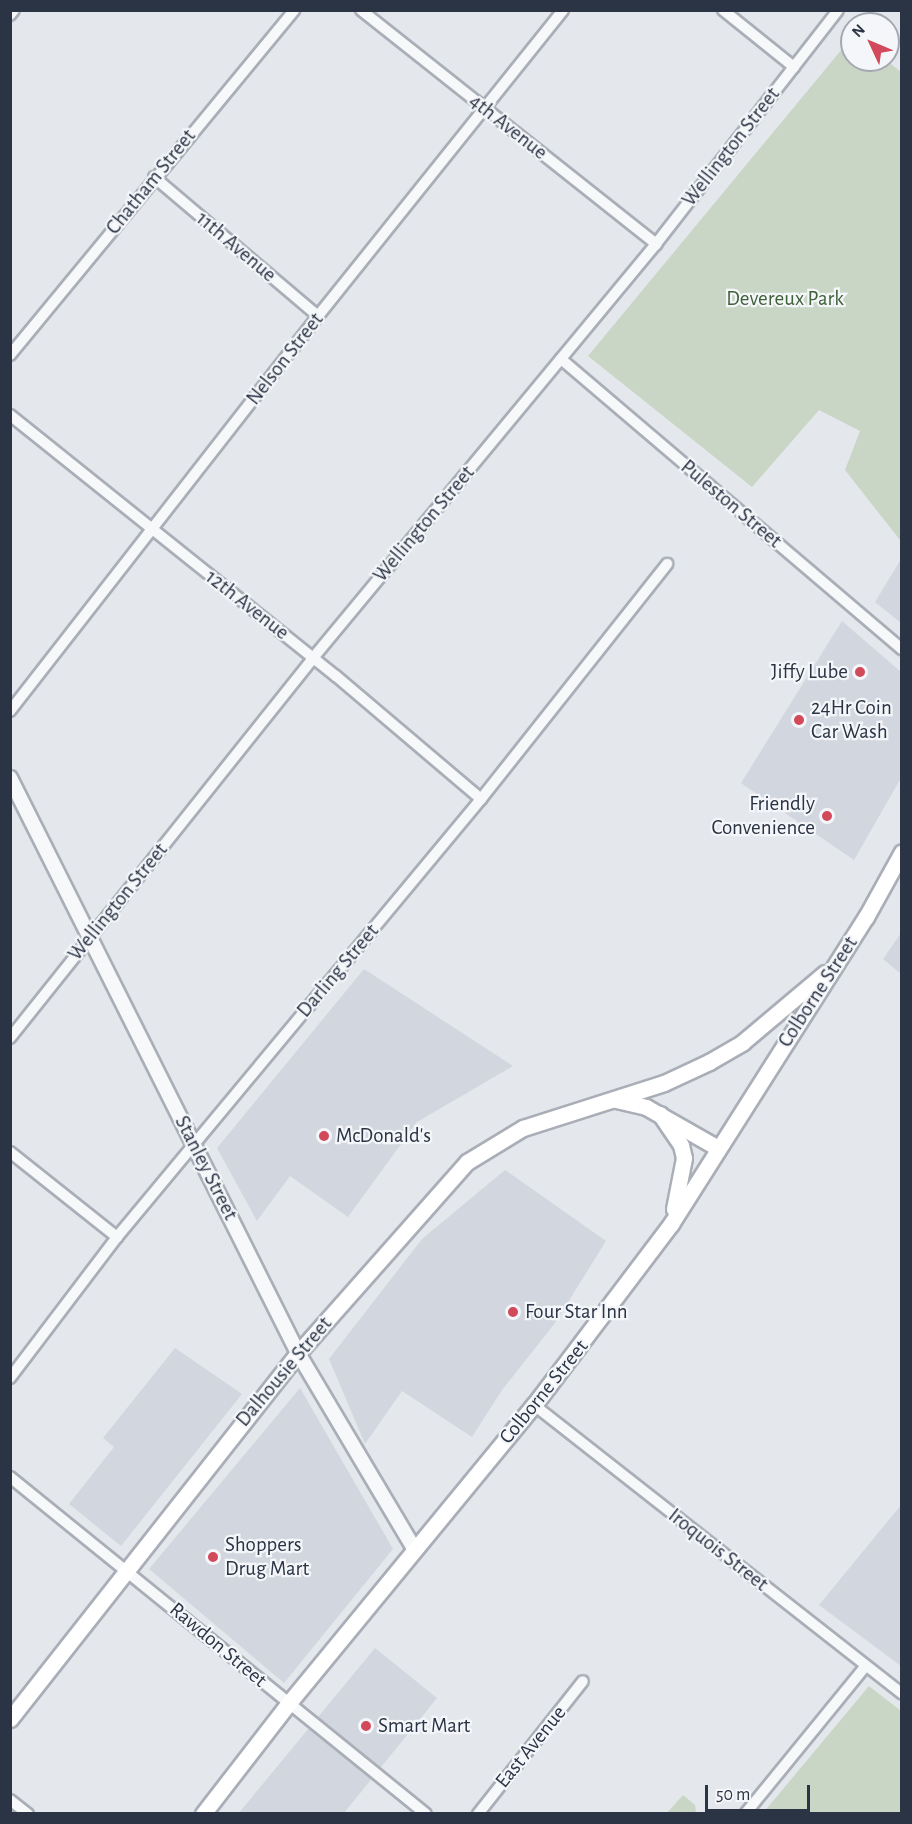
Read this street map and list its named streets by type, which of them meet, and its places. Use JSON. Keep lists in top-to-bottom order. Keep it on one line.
{"streets":{"main road":["Colborne Street","Dalhousie Street"],"street":["4th Avenue","Wellington Street","Chatham Street","11th Avenue","Nelson Street","Puleston Street","12th Avenue","Darling Street","Stanley Street","Iroquois Street","Rawdon Street","East Avenue"]},"crossings":[["4th Avenue","Wellington Street"],["4th Avenue","Nelson Street"],["Wellington Street","Puleston Street"],["Wellington Street","12th Avenue"],["Wellington Street","Stanley Street"],["Chatham Street","11th Avenue"],["11th Avenue","Nelson Street"],["Nelson Street","12th Avenue"],["12th Avenue","Darling Street"],["Darling Street","Stanley Street"],["Colborne Street","Stanley Street"],["Colborne Street","Dalhousie Street"],["Colborne Street","Iroquois Street"],["Colborne Street","Rawdon Street"],["Stanley Street","Dalhousie Street"],["Dalhousie Street","Rawdon Street"]],"parks":["Devereux Park"],"places":["Jiffy Lube","24Hr Coin Car Wash","Friendly Convenience","McDonald's","Four Star Inn","Shoppers Drug Mart","Smart Mart"],"scale_bar":"50 m","north":"top left"}
